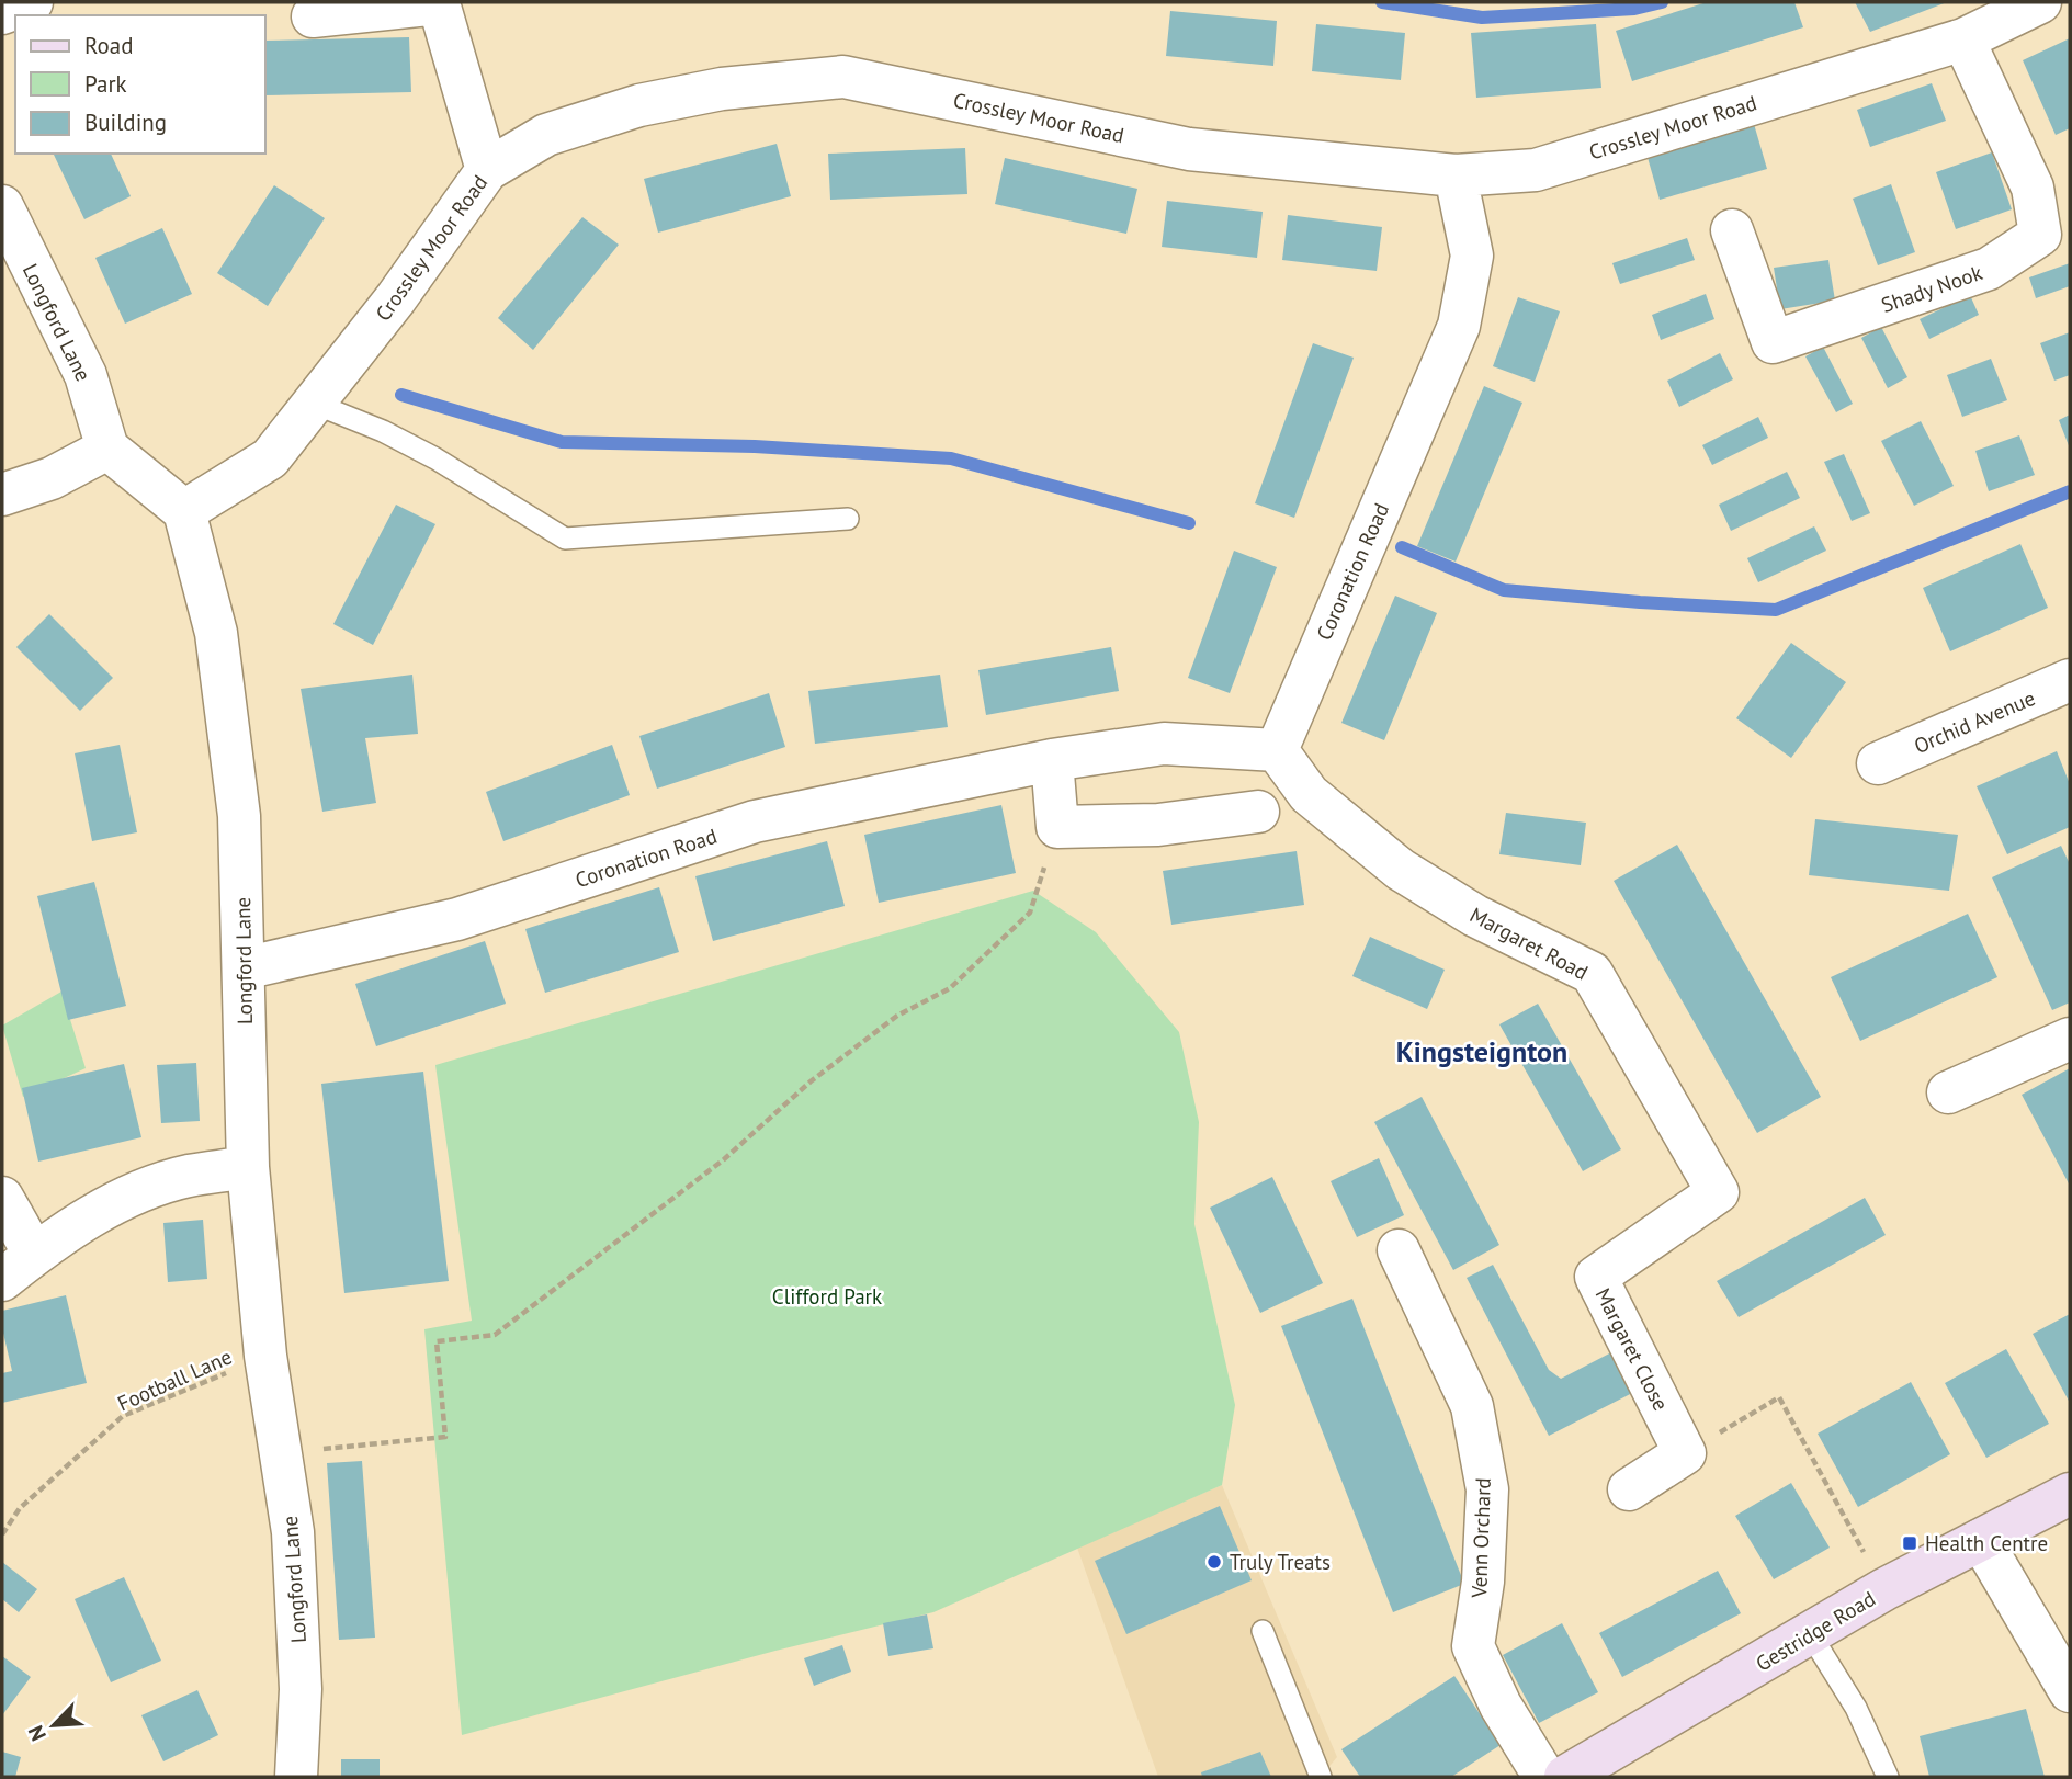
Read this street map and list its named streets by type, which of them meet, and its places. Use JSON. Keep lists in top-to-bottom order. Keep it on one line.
{"streets":{"main road":["Gestridge Road"],"street":["Crossley Moor Road","Shady Nook","Longford Lane","Coronation Road","Orchid Avenue","Margaret Road","Margaret Close","Venn Orchard"],"path":["Football Lane"]},"crossings":[["Crossley Moor Road","Shady Nook"],["Crossley Moor Road","Longford Lane"],["Crossley Moor Road","Coronation Road"],["Longford Lane","Coronation Road"],["Longford Lane","Football Lane"],["Coronation Road","Margaret Road"],["Margaret Road","Margaret Close"]],"districts":["Kingsteignton"],"parks":["Clifford Park"],"places":{"transit":["Health Centre"],"other":["Truly Treats"]},"legend":["Road","Park","Building"],"north":"bottom left"}
